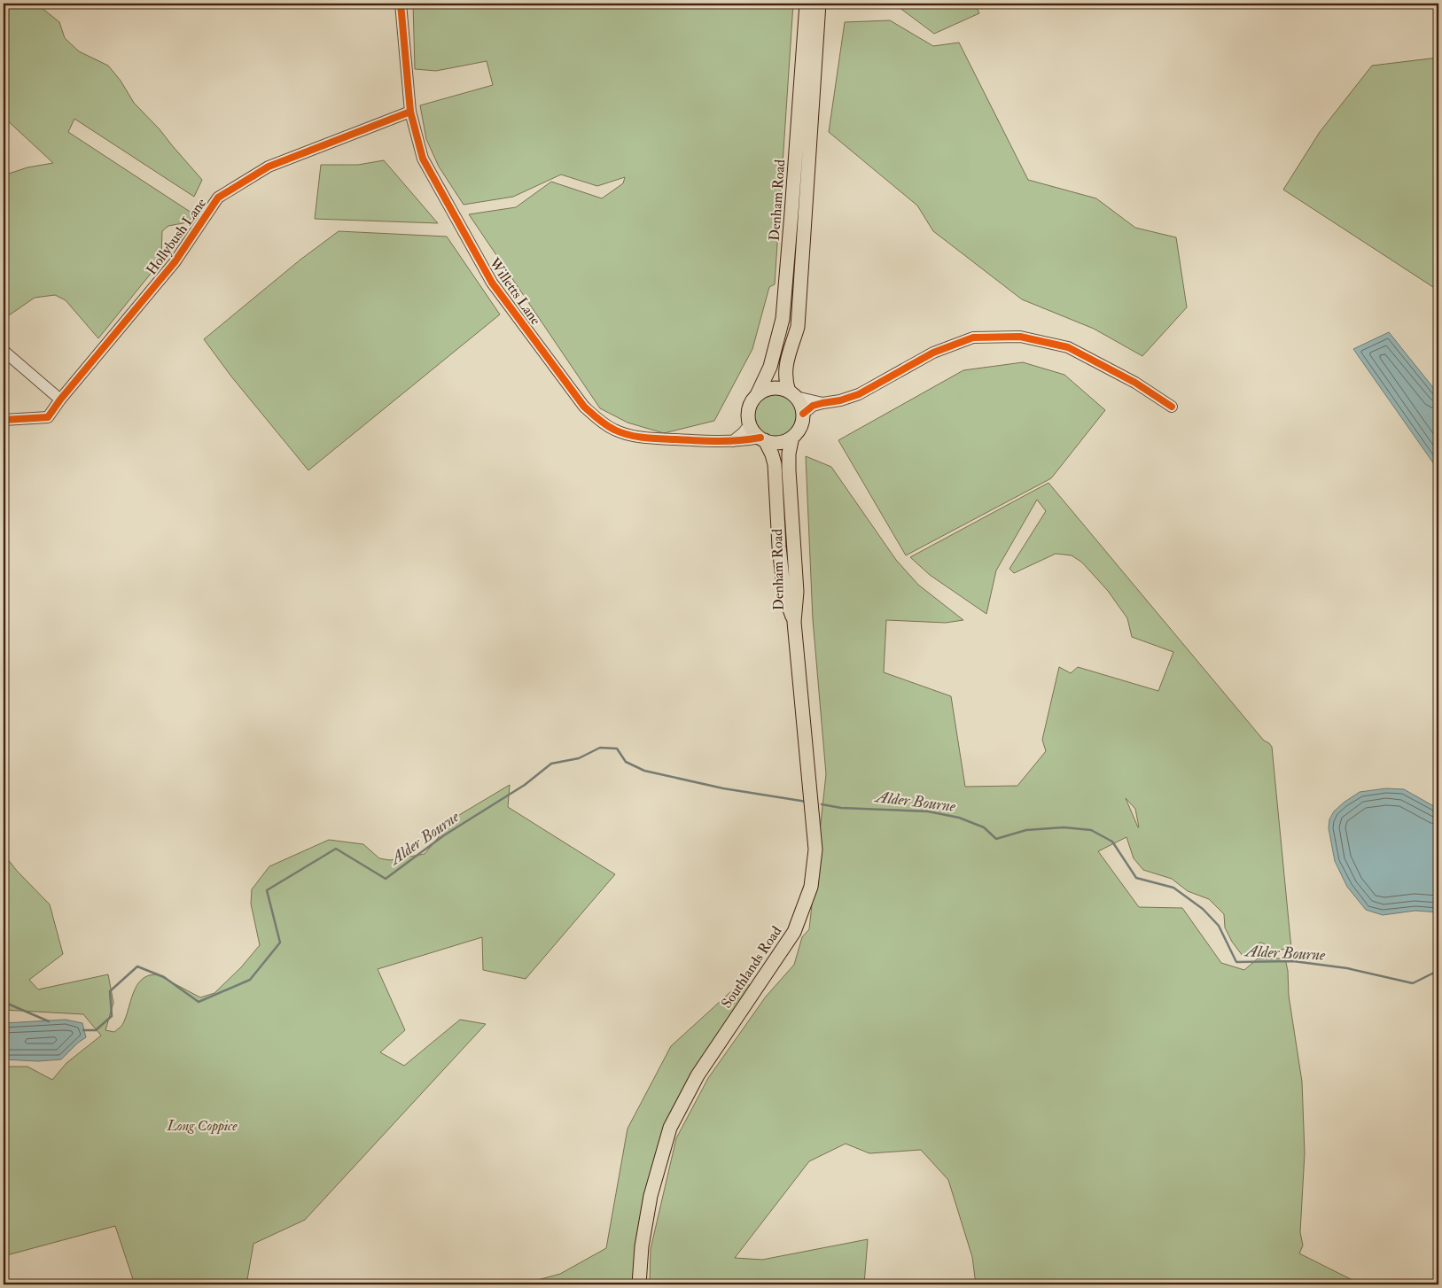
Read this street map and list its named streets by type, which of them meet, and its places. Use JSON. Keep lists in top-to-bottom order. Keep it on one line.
{"streets":{"main road":["Denham Road","Southlands Road"],"street":["Hollybush Lane","Willetts Lane"]},"crossings":[["Denham Road","Willetts Lane"],["Denham Road","Southlands Road"],["Hollybush Lane","Willetts Lane"]],"water":["Alder Bourne"],"parks":["Long Coppice"]}
